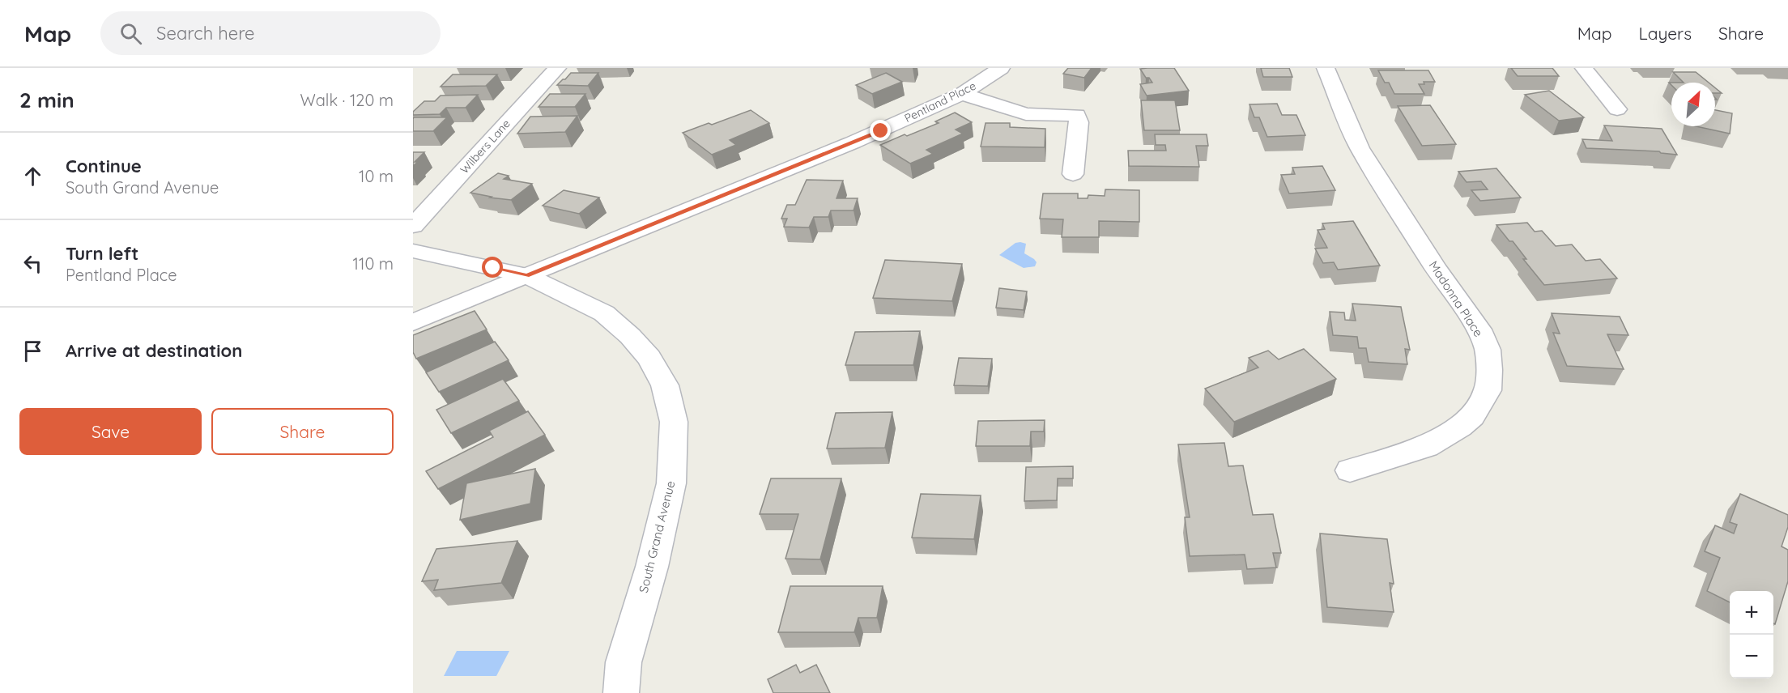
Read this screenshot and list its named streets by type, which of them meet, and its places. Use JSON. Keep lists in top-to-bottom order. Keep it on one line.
{"streets":{"street":["Pentland Place","Wilbers Lane","Madonna Place","South Grand Avenue"]},"crossings":[["Pentland Place","South Grand Avenue"]],"north":"top right","page":{"header":"Map","search":"Search here","nav":["Map","Layers","Share"],"heading":["2 min","Walk · 120 m"],"list":[["Continue","South Grand Avenue","10 m"],["Turn left","Pentland Place","110 m"],"Arrive at destination"],"buttons":["Save","Share"],"map_buttons":["+","−"]}}
